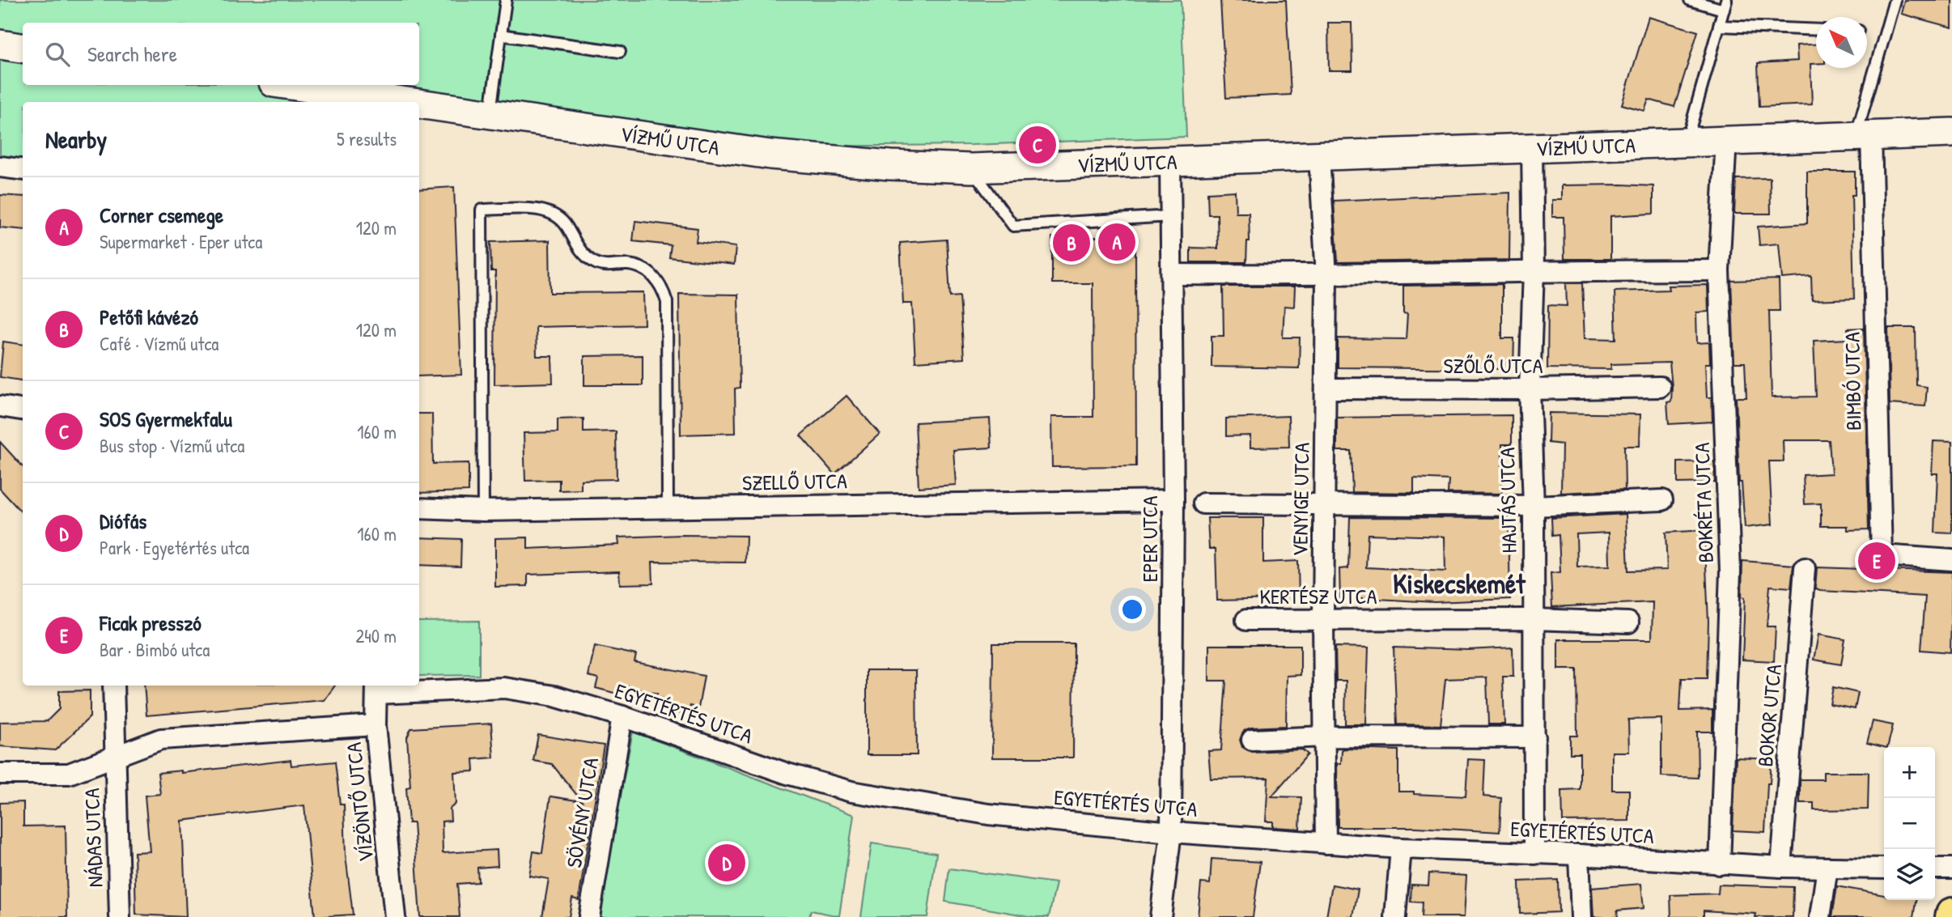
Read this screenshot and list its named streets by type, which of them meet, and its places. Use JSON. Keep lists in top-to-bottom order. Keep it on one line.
{"streets":{"main road":["VÍZMŰ UTCA"],"street":["SZŐLŐ UTCA","BIMBÓ UTCA","SZELLŐ UTCA","VENYIGE UTCA","HAJTÁS UTCA","BOKRÉTA UTCA","EPER UTCA","KERTÉSZ UTCA","EGYETÉRTÉS UTCA","BOKOR UTCA","VÍZÖNTŐ UTCA","SÖVÉNY UTCA","NÁDAS UTCA"]},"crossings":[["VÍZMŰ UTCA","BIMBÓ UTCA"],["VÍZMŰ UTCA","VENYIGE UTCA"],["VÍZMŰ UTCA","HAJTÁS UTCA"],["VÍZMŰ UTCA","BOKRÉTA UTCA"],["VÍZMŰ UTCA","EPER UTCA"],["SZŐLŐ UTCA","VENYIGE UTCA"],["SZŐLŐ UTCA","HAJTÁS UTCA"],["SZELLŐ UTCA","EPER UTCA"],["VENYIGE UTCA","KERTÉSZ UTCA"],["VENYIGE UTCA","EGYETÉRTÉS UTCA"],["HAJTÁS UTCA","KERTÉSZ UTCA"],["HAJTÁS UTCA","EGYETÉRTÉS UTCA"],["BOKRÉTA UTCA","EGYETÉRTÉS UTCA"],["EPER UTCA","EGYETÉRTÉS UTCA"],["EGYETÉRTÉS UTCA","BOKOR UTCA"],["EGYETÉRTÉS UTCA","VÍZÖNTŐ UTCA"],["EGYETÉRTÉS UTCA","SÖVÉNY UTCA"]],"districts":["Kiskecskemét"],"north":"top left","page":{"search":"Search here","heading":["Nearby","5 results"],"pins":["C","A","B","E","D"],"list":[{"mark":"A","name":"Corner csemege","note":"Supermarket · Eper utca","value":"120 m"},{"mark":"B","name":"Petőfi kávézó","note":"Café · Vízmű utca","value":"120 m"},{"mark":"C","name":"SOS Gyermekfalu","note":"Bus stop · Vízmű utca","value":"160 m"},{"mark":"D","name":"Diófás","note":"Park · Egyetértés utca","value":"160 m"},{"mark":"E","name":"Ficak presszó","note":"Bar · Bimbó utca","value":"240 m"}],"map_buttons":["+","−"]}}
